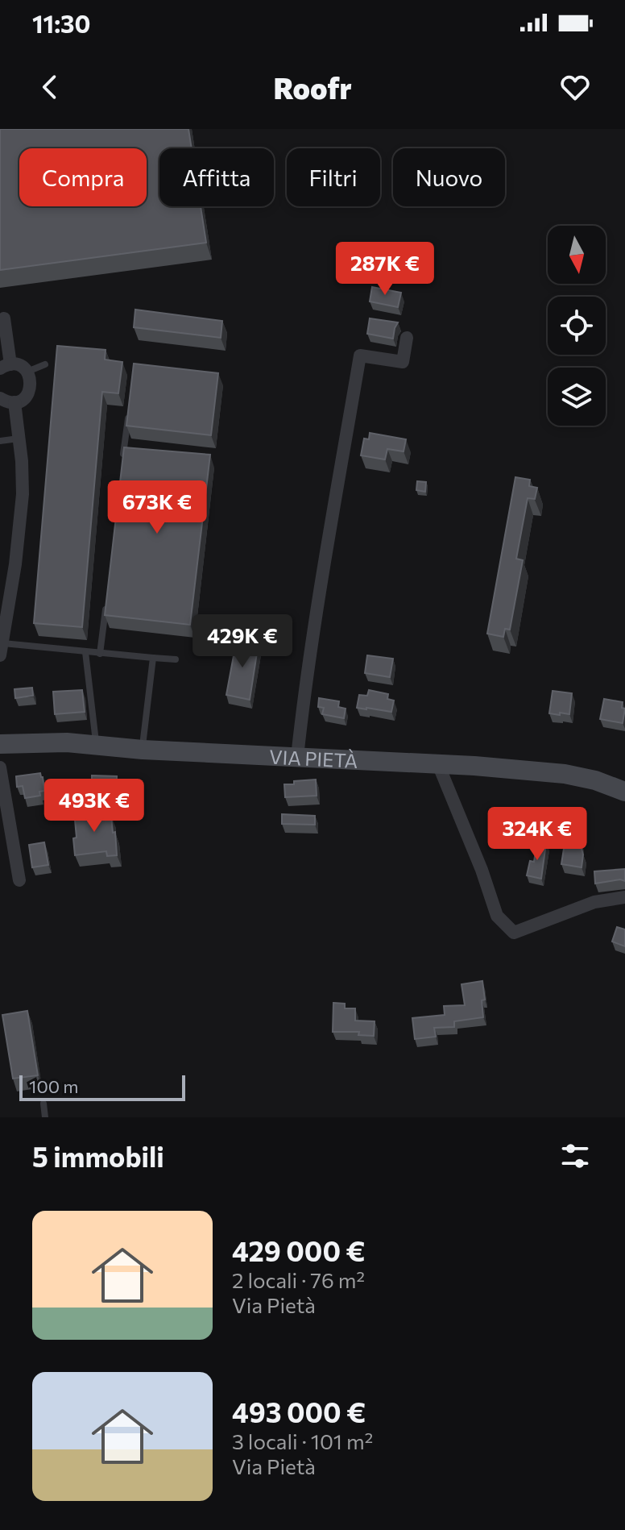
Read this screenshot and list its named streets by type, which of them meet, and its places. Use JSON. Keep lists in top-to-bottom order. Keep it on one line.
{"streets":{"street":["VIA PIETÀ"]},"scale_bar":"100 m","north":"bottom","page":{"status":"11:30","header":"Roofr","chip":["Compra","Affitta","Filtri","Nuovo"],"price":["287K €","673K €","429K €","493K €","324K €"],"scale":"100 m","heading":"5 immobili","list":[{"name":"429 000 €","note":"2 locali · 76 m² · Via Pietà"},{"name":"493 000 €","note":"3 locali · 101 m² · Via Pietà"}]}}
